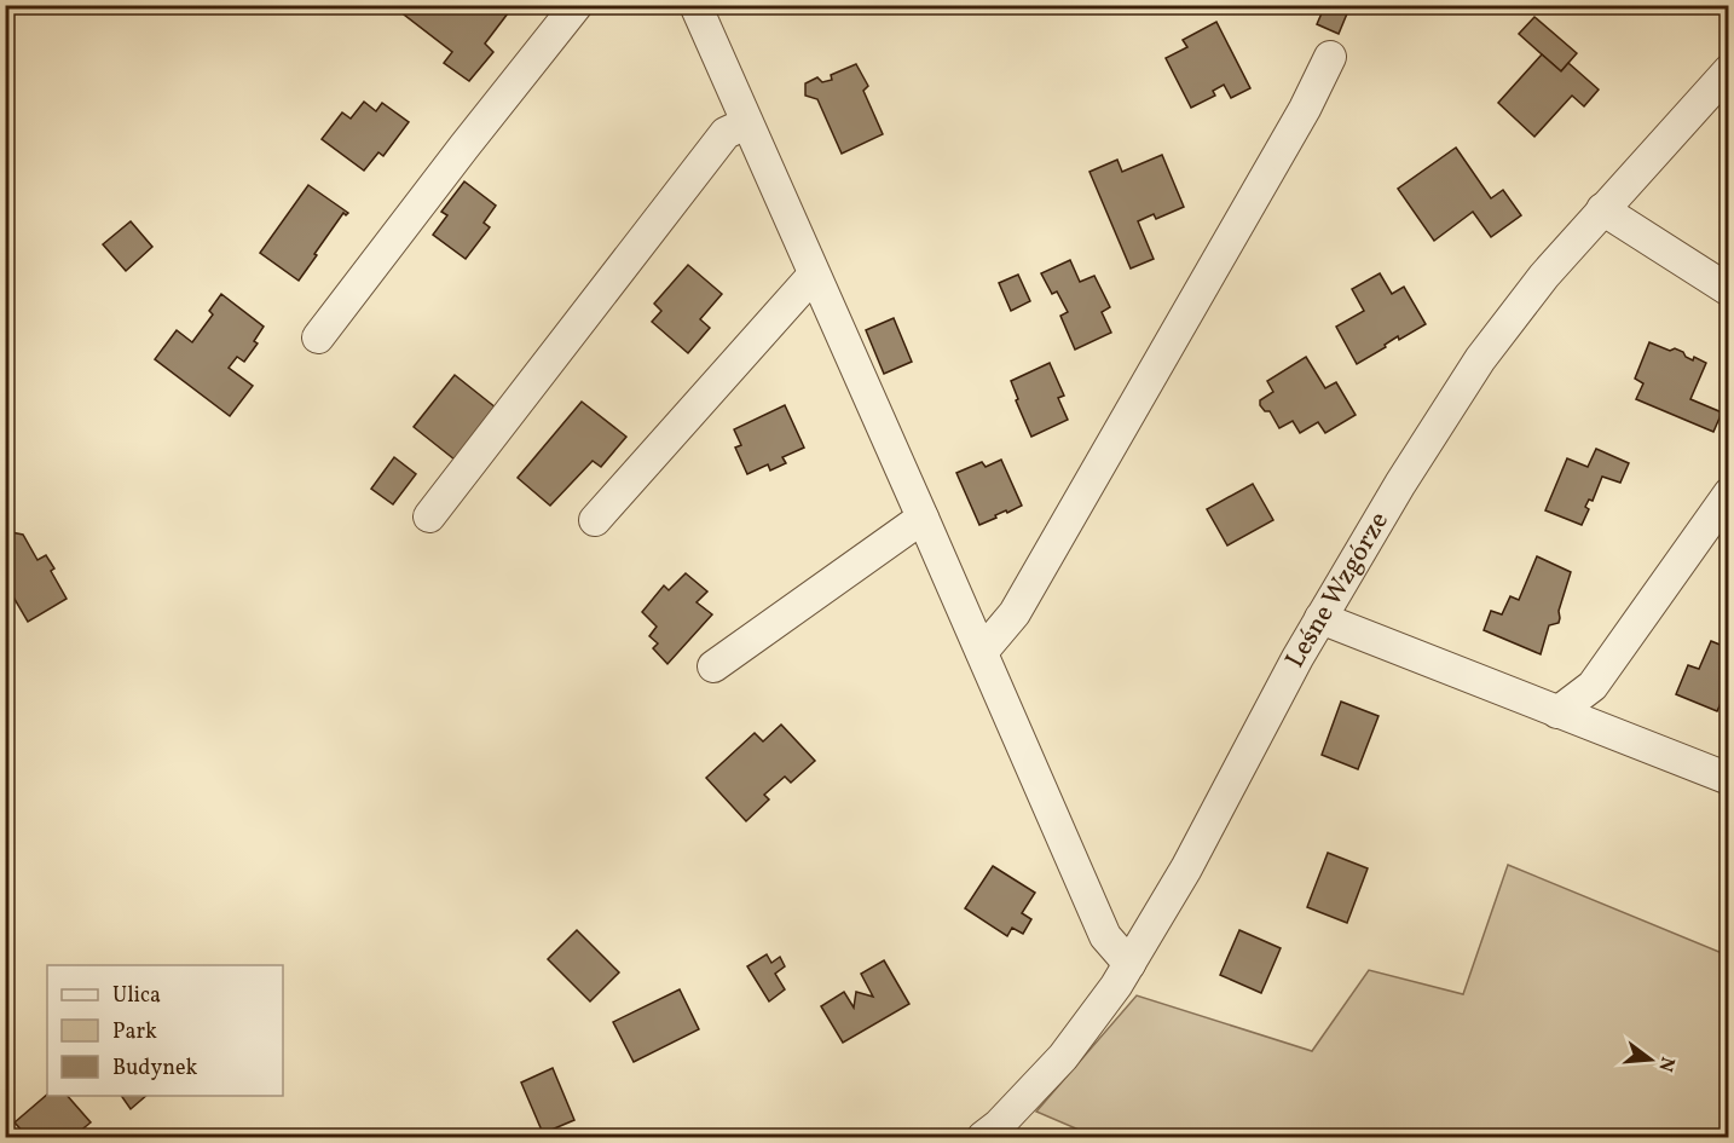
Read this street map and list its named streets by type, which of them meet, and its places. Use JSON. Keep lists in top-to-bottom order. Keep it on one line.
{"streets":{"street":["Leśne Wzgórze"]},"legend":["Ulica","Park","Budynek"],"north":"right"}
